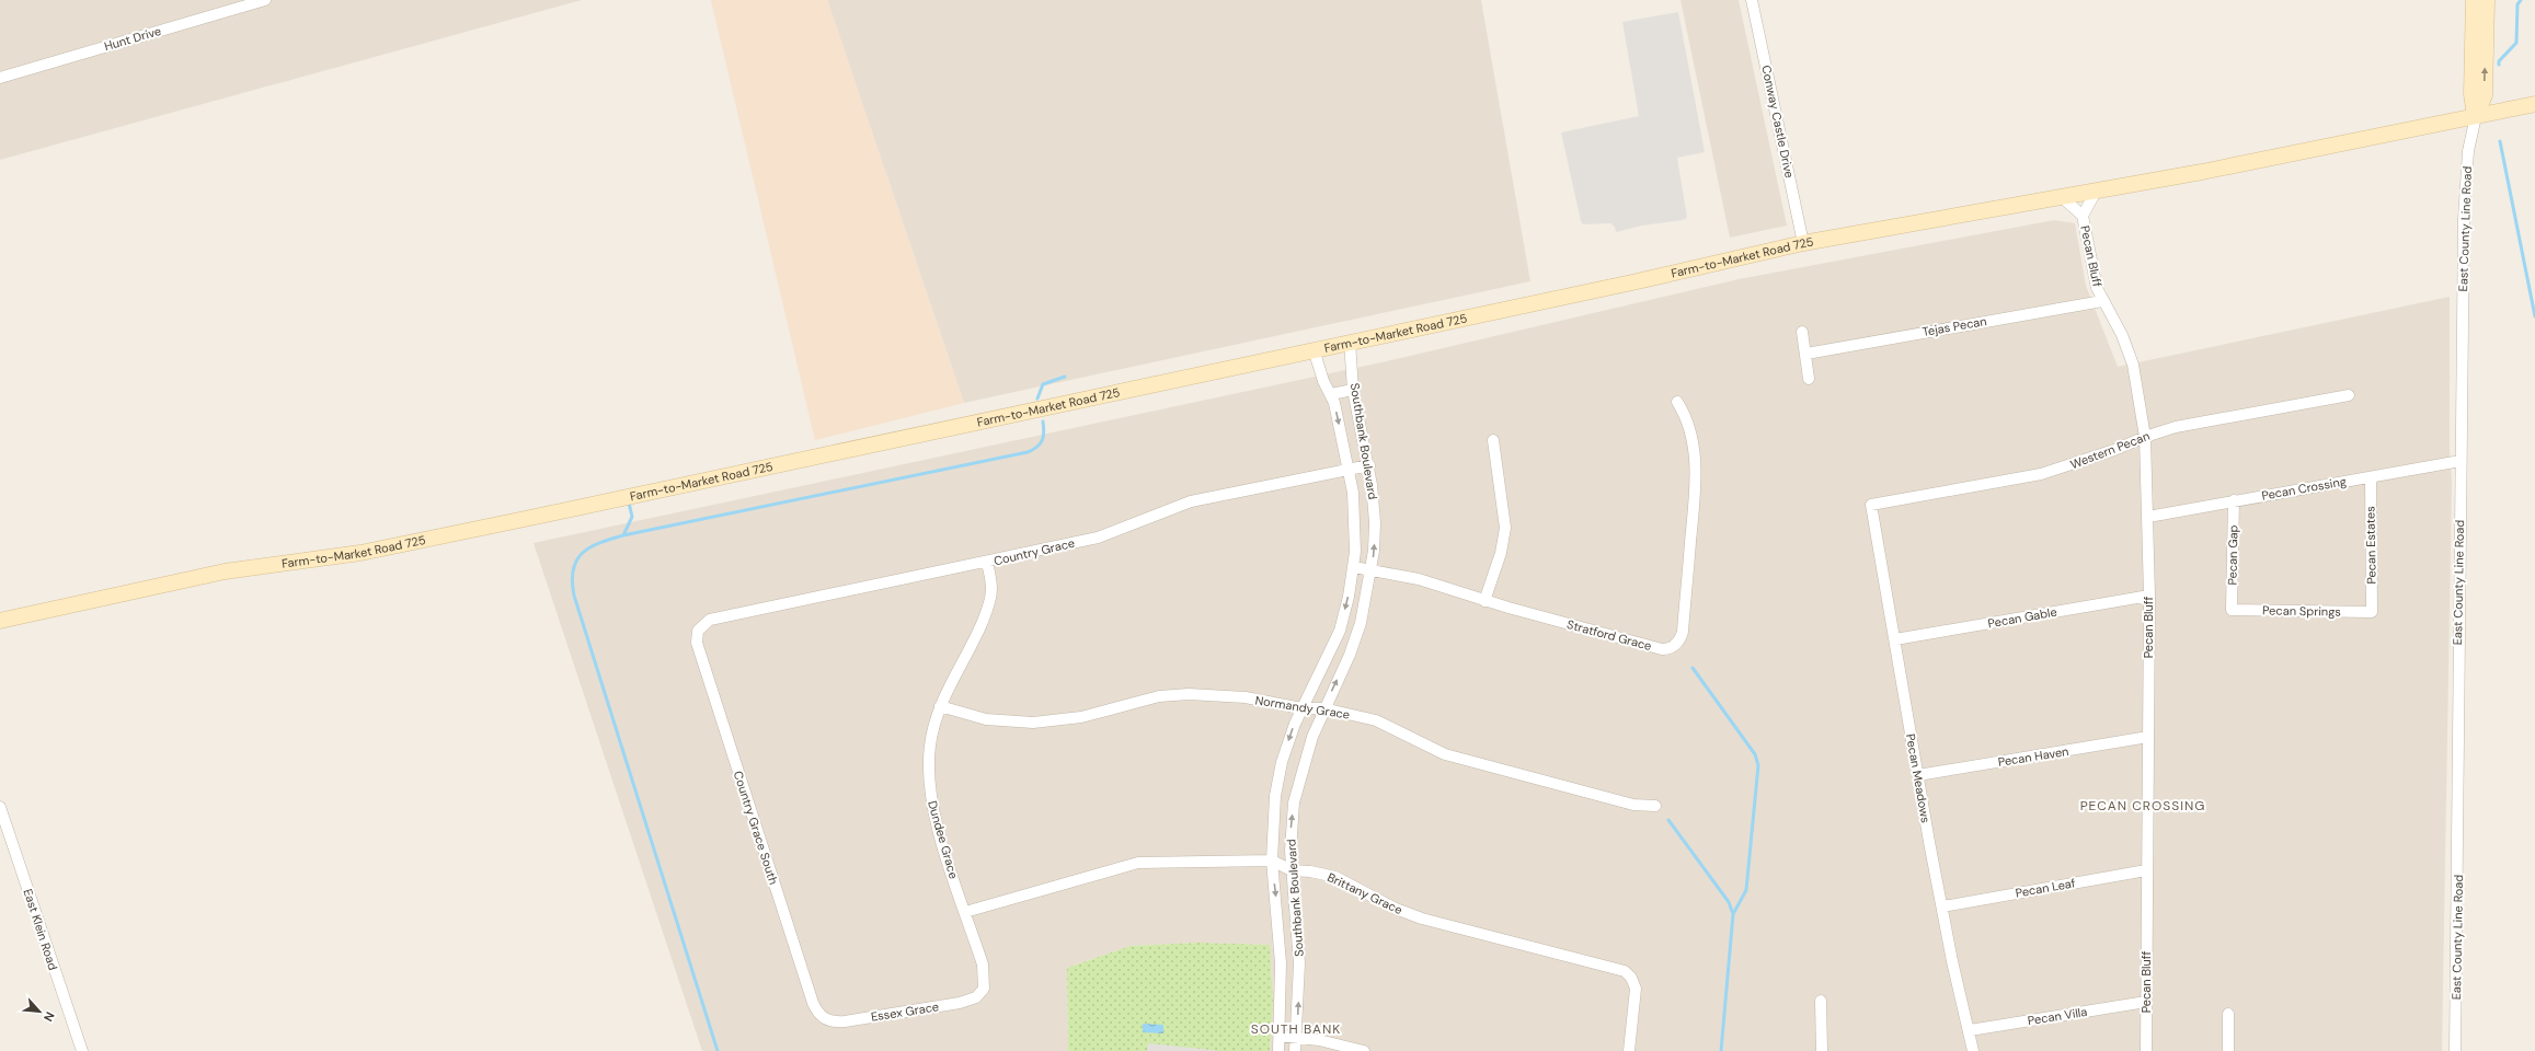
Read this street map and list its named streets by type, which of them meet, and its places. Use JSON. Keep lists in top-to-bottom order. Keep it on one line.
{"streets":{"street":["Hunt Drive","Conway Castle Drive","East County Line Road","Pecan Bluff","Farm-to-Market Road 725","Tejas Pecan","Southbank Boulevard","Western Pecan","Pecan Crossing","Pecan Estates","Country Grace","Pecan Gap","Pecan Springs","Pecan Gable","Stratford Grace","Normandy Grace","Pecan Haven","Pecan Meadows","Country Grace South","Dundee Grace","Pecan Leaf","Brittany Grace","East Klein Road","Essex Grace","Pecan Villa"]},"crossings":[["Conway Castle Drive","Farm-to-Market Road 725"],["East County Line Road","Farm-to-Market Road 725"],["East County Line Road","Pecan Crossing"],["Pecan Bluff","Farm-to-Market Road 725"],["Pecan Bluff","Tejas Pecan"],["Pecan Bluff","Western Pecan"],["Pecan Bluff","Pecan Crossing"],["Pecan Bluff","Pecan Gable"],["Pecan Bluff","Pecan Haven"],["Pecan Bluff","Pecan Leaf"],["Pecan Bluff","Pecan Villa"],["Farm-to-Market Road 725","Southbank Boulevard"],["Southbank Boulevard","Country Grace"],["Southbank Boulevard","Stratford Grace"],["Southbank Boulevard","Normandy Grace"],["Southbank Boulevard","Brittany Grace"],["Western Pecan","Pecan Meadows"],["Pecan Crossing","Pecan Estates"],["Pecan Crossing","Pecan Gap"],["Pecan Estates","Pecan Springs"],["Country Grace","Country Grace South"],["Country Grace","Dundee Grace"],["Pecan Gap","Pecan Springs"],["Pecan Gable","Pecan Meadows"],["Normandy Grace","Dundee Grace"],["Pecan Haven","Pecan Meadows"],["Pecan Meadows","Pecan Leaf"],["Pecan Meadows","Pecan Villa"],["Country Grace South","Essex Grace"],["Dundee Grace","Brittany Grace"],["Dundee Grace","Essex Grace"]],"districts":["PECAN CROSSING","SOUTH BANK"],"north":"bottom right"}
